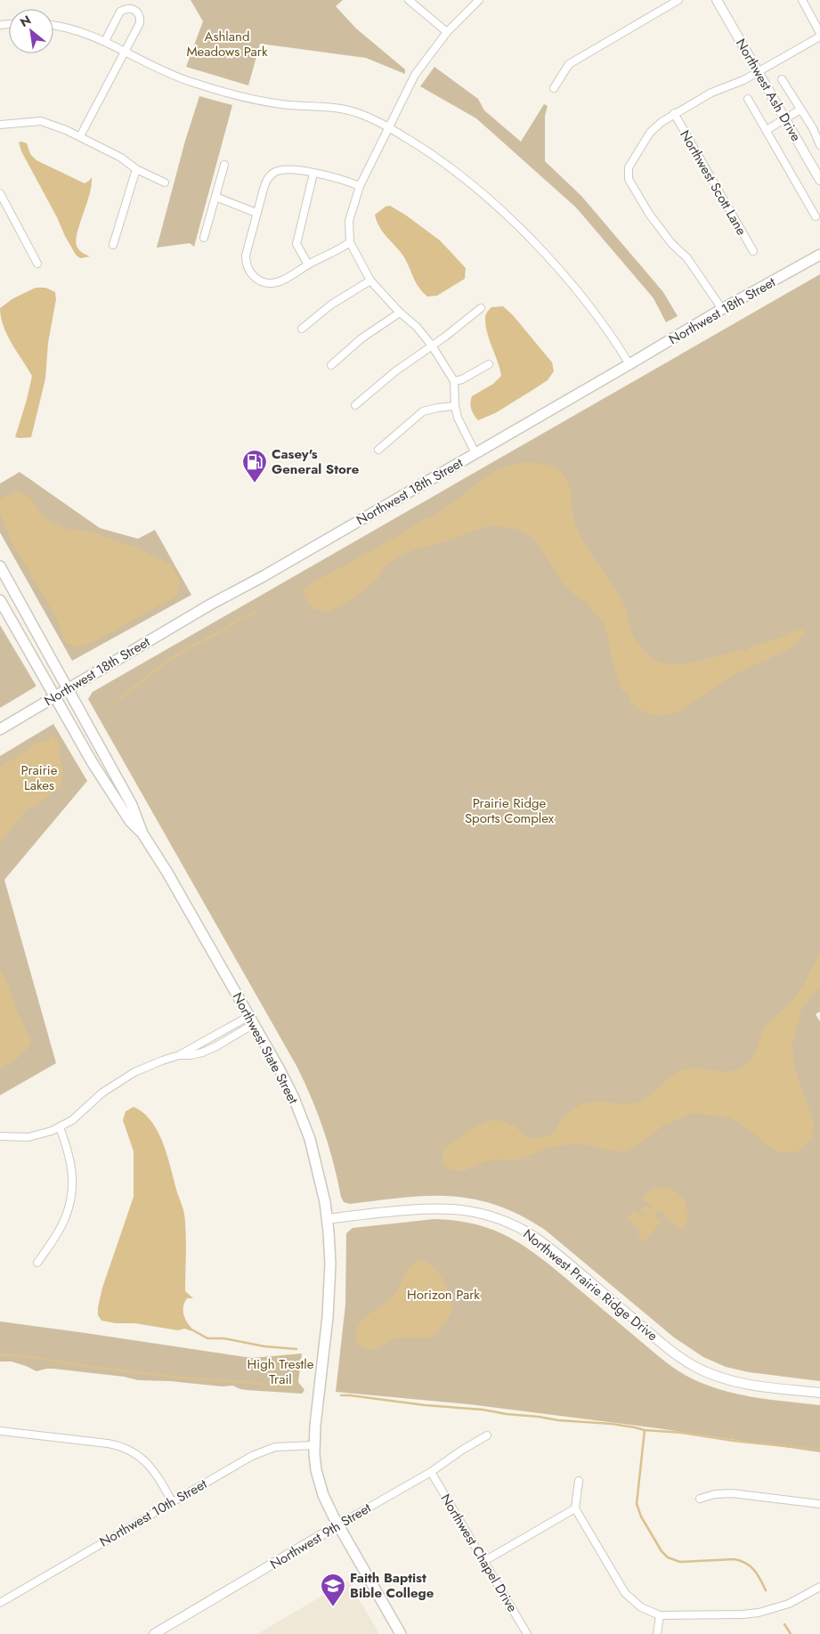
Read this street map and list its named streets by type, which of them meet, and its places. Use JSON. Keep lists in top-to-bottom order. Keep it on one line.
{"streets":{"main road":["Northwest 18th Street","Northwest State Street"],"street":["Northwest Ash Drive","Northwest Scott Lane","Northwest Prairie Ridge Drive","Northwest 10th Street","Northwest 9th Street","Northwest Chapel Drive"]},"crossings":[["Northwest 18th Street","Northwest State Street"],["Northwest State Street","Northwest Prairie Ridge Drive"],["Northwest State Street","Northwest 10th Street"],["Northwest State Street","Northwest 9th Street"],["Northwest 9th Street","Northwest Chapel Drive"]],"parks":["Ashland Meadows Park","Prairie Lakes","Prairie Ridge Sports Complex","Horizon Park","High Trestle Trail"],"places":{"fuel station":["Casey's General Store"],"school or university":["Faith Baptist Bible College"]},"north":"top left"}
